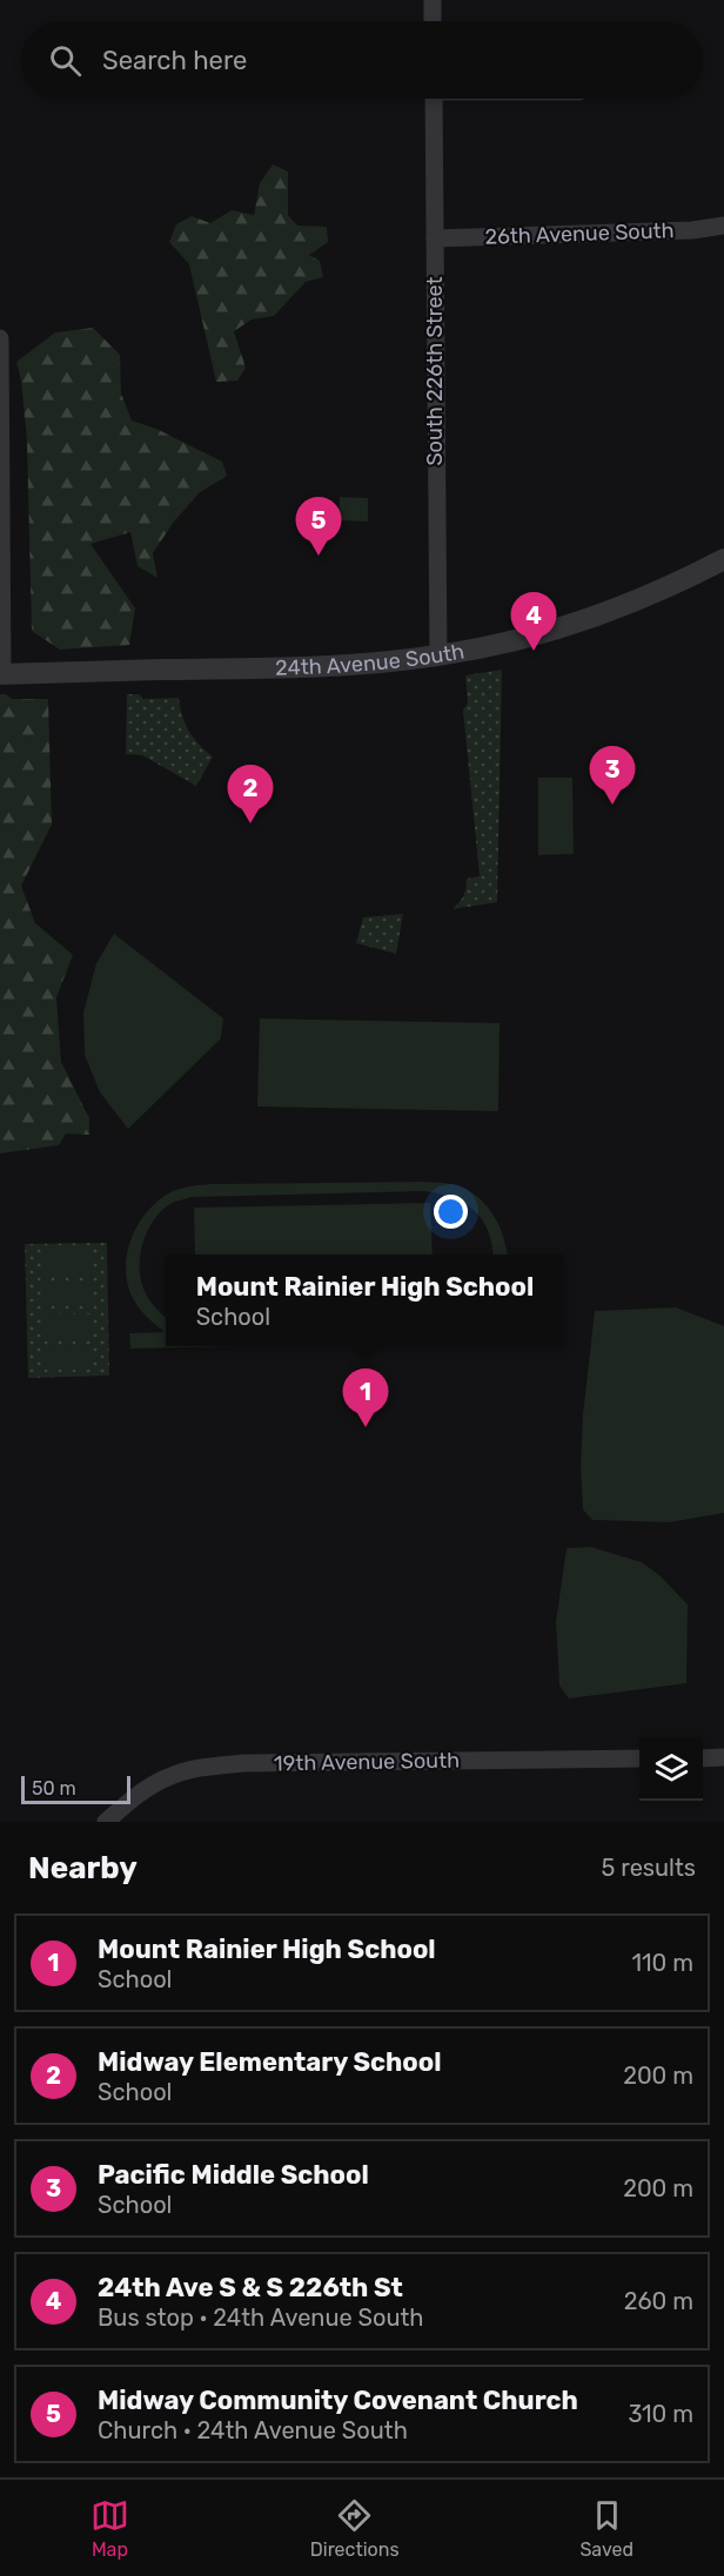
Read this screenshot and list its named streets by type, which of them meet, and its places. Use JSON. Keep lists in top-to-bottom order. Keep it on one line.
{"streets":{"street":["26th Avenue South","South 226th Street","24th Avenue South","19th Avenue South"]},"crossings":[["26th Avenue South","South 226th Street"],["South 226th Street","24th Avenue South"]],"scale_bar":"50 m","page":{"search":"Search here","pins":["5","4","3","2","1"],"popup":["Mount Rainier High School","School"],"scale":"50 m","heading":["Nearby","5 results"],"list":[{"mark":"1","name":"Mount Rainier High School","note":"School","value":"110 m"},{"mark":"2","name":"Midway Elementary School","note":"School","value":"200 m"},{"mark":"3","name":"Pacific Middle School","note":"School","value":"200 m"},{"mark":"4","name":"24th Ave S & S 226th St","note":"Bus stop · 24th Avenue South","value":"260 m"},{"mark":"5","name":"Midway Community Covenant Church","note":"Church · 24th Avenue South","value":"310 m"}],"nav":["Map","Directions","Saved"]}}
